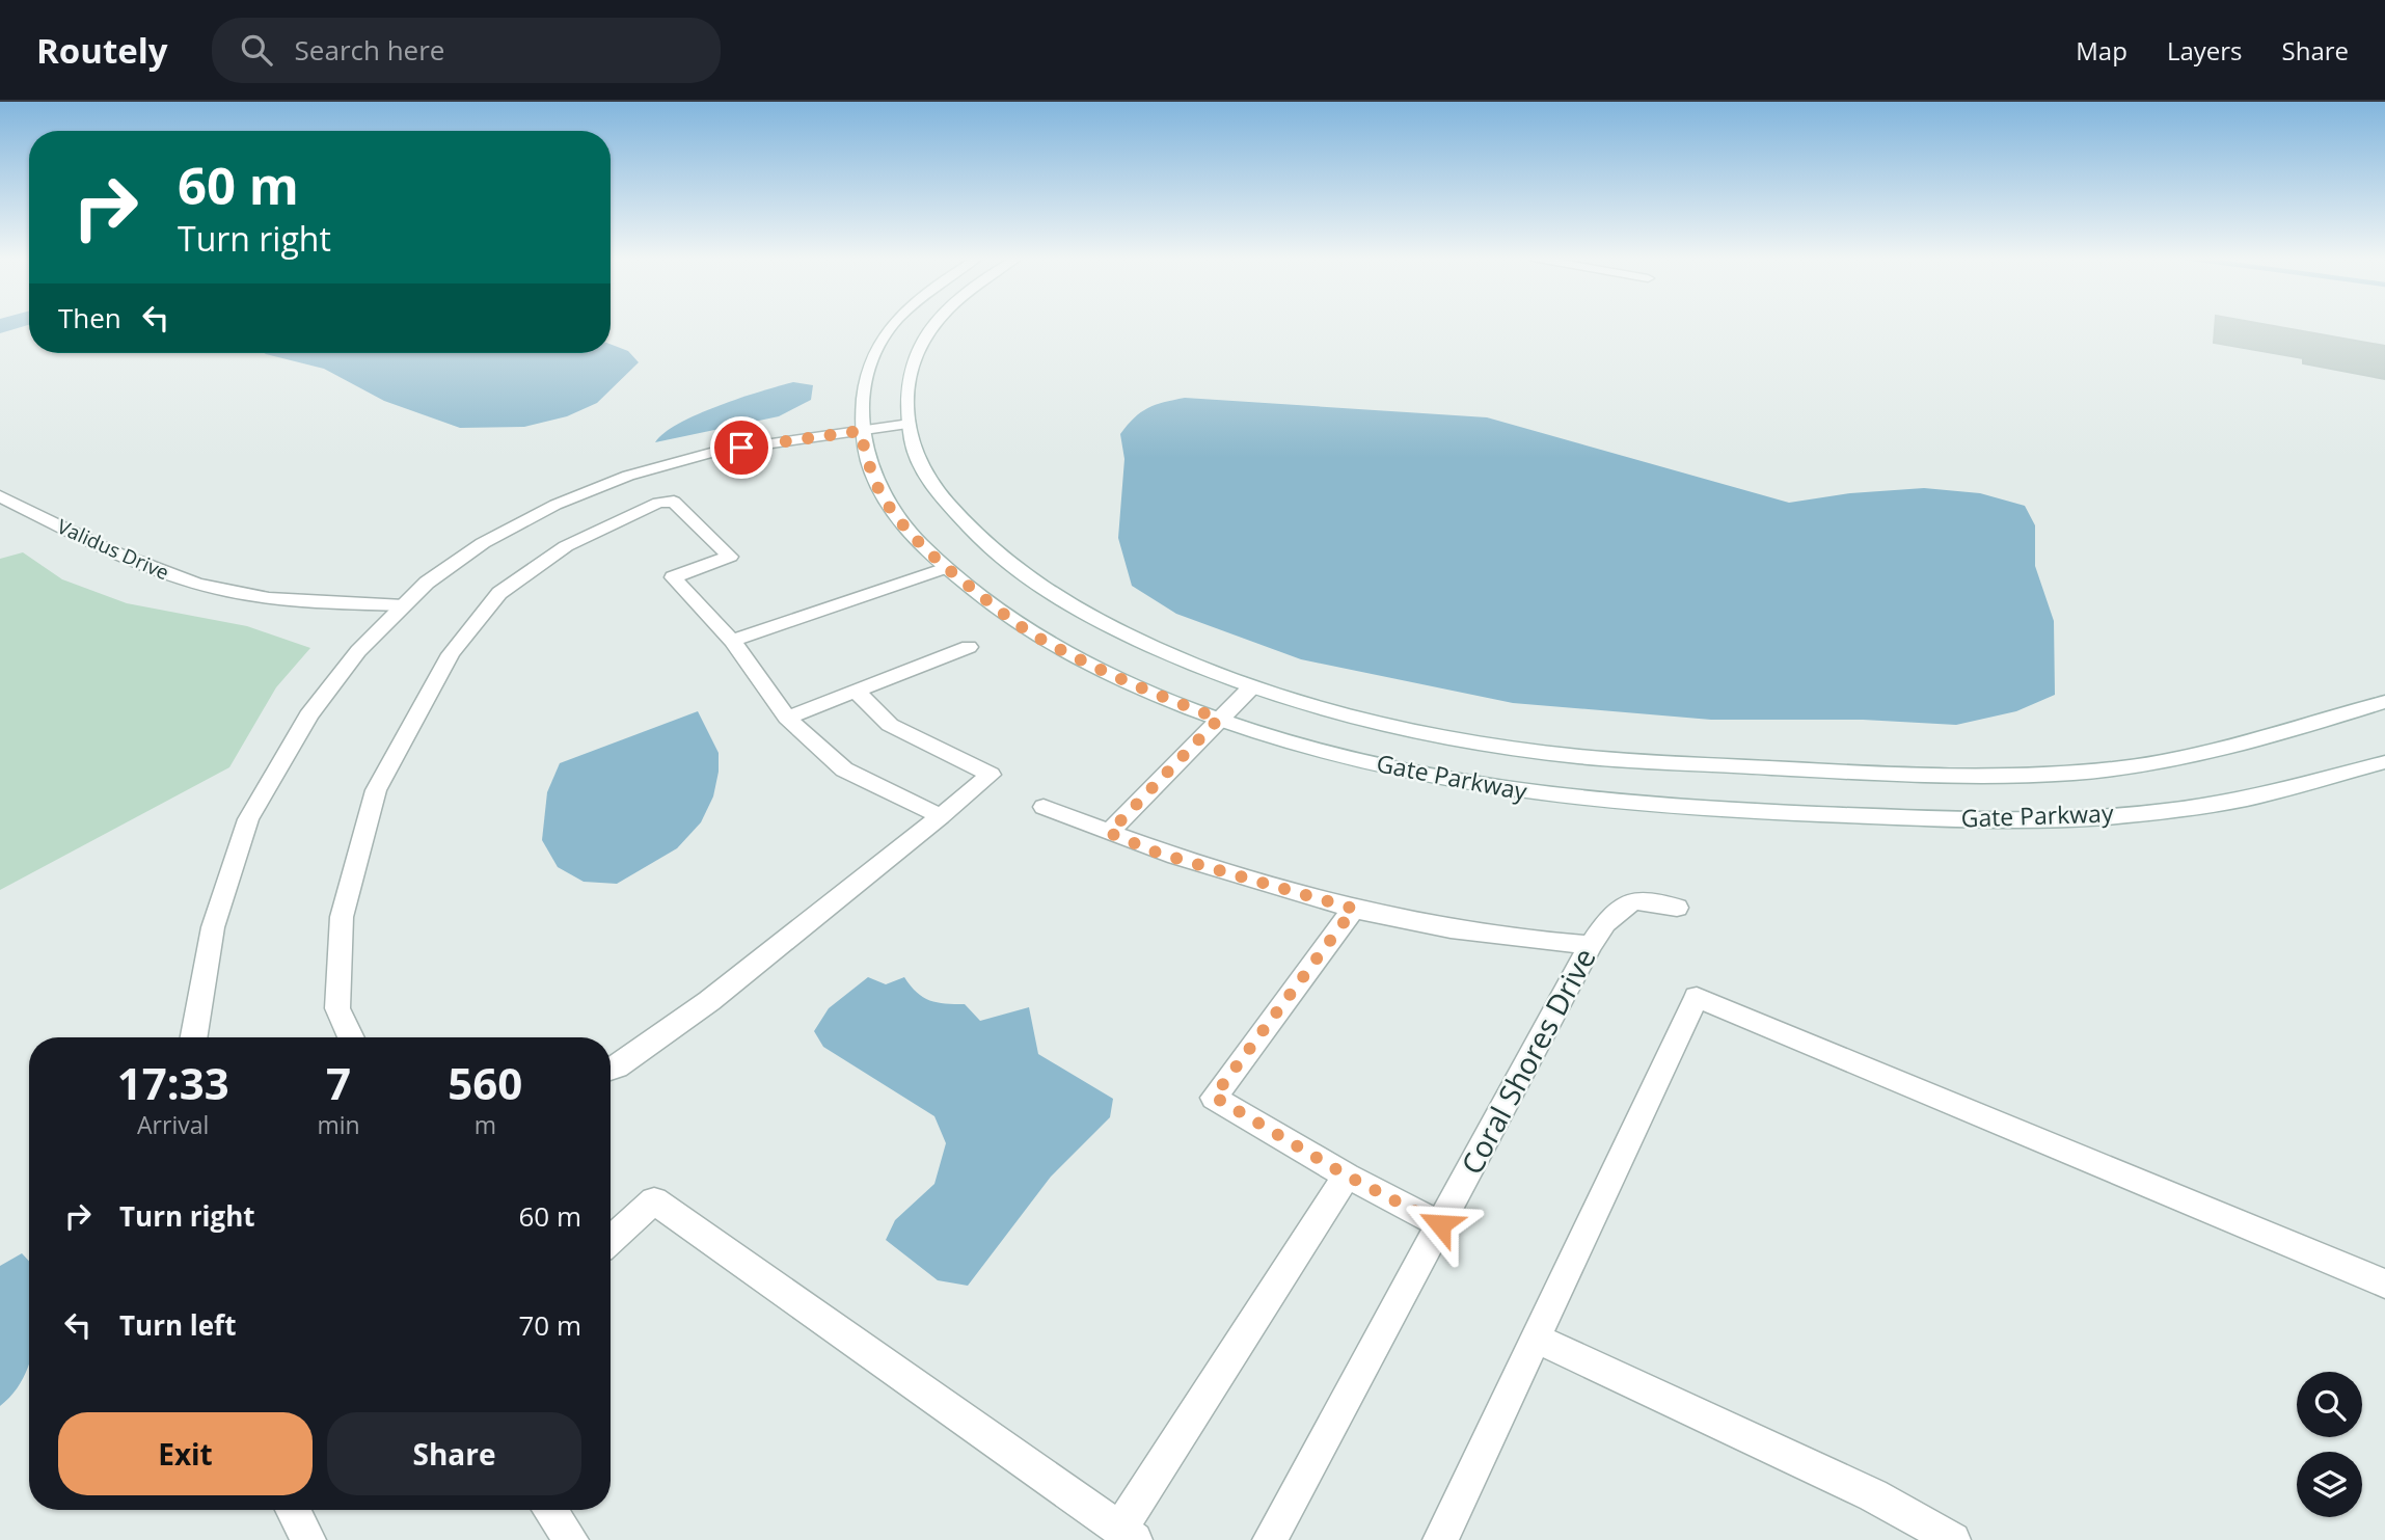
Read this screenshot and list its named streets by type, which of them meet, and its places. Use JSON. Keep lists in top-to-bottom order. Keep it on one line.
{"streets":{"street":["Validus Drive","Gate Parkway","Coral Shores Drive"]},"page":{"header":"Routely","search":"Search here","nav":["Map","Layers","Share"],"turn":["60 m","Turn right"],"then":"Then","eta":["17:33","Arrival","7","min","560","m"],"list":[{"name":"Turn right","value":"60 m"},{"name":"Turn left","value":"70 m"}],"buttons":["Exit","Share"]}}
